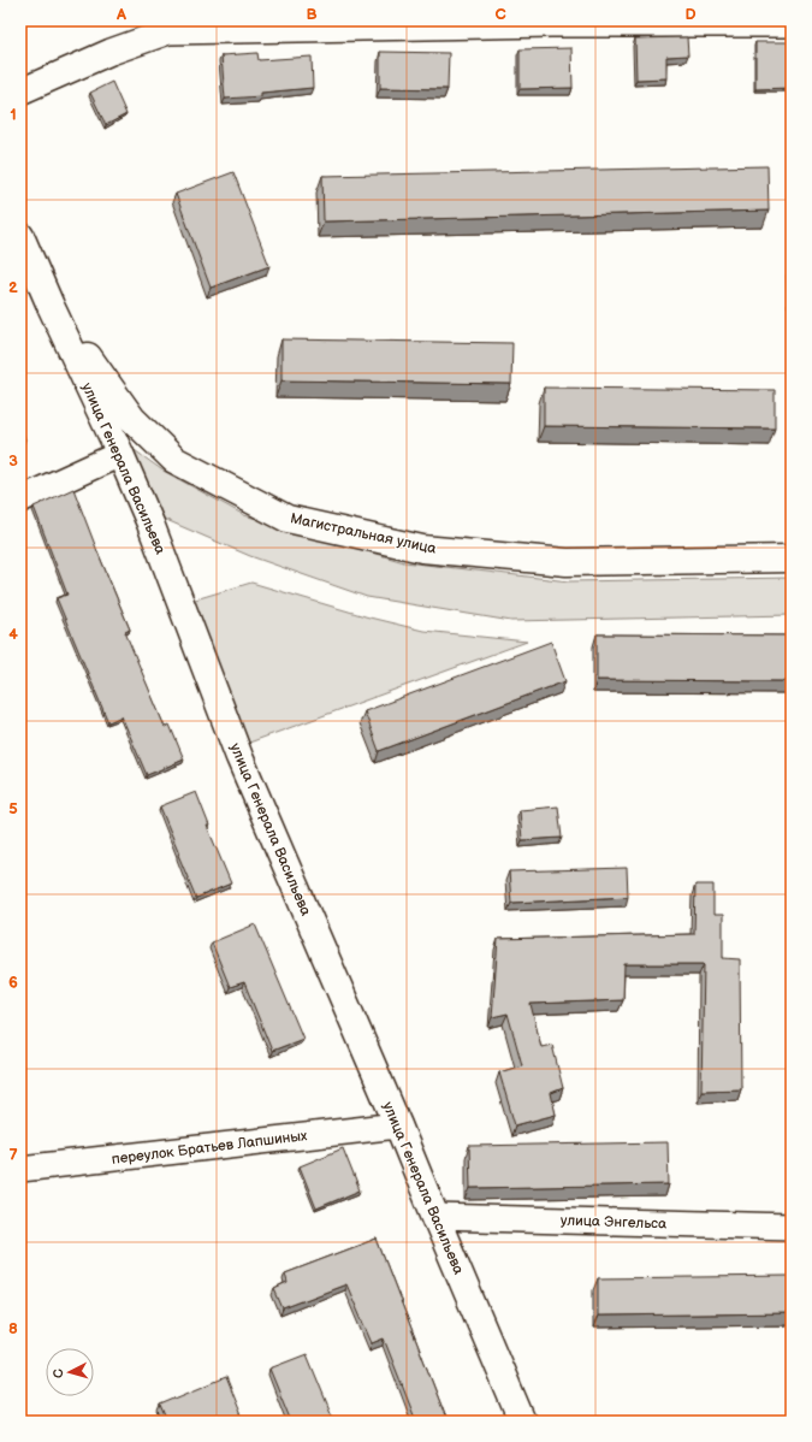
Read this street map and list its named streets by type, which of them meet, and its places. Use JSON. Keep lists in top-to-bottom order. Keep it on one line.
{"streets":{"main road":["улица Генерала Васильева","Магистральная улица"],"street":["переулок Братьев Лапшиных","улица Энгельса"]},"crossings":[["улица Генерала Васильева","Магистральная улица"],["улица Генерала Васильева","переулок Братьев Лапшиных"],["улица Генерала Васильева","улица Энгельса"]],"north":"left","grid":{"columns":["A","B","C","D"],"rows":["1","2","3","4","5","6","7","8"]}}
